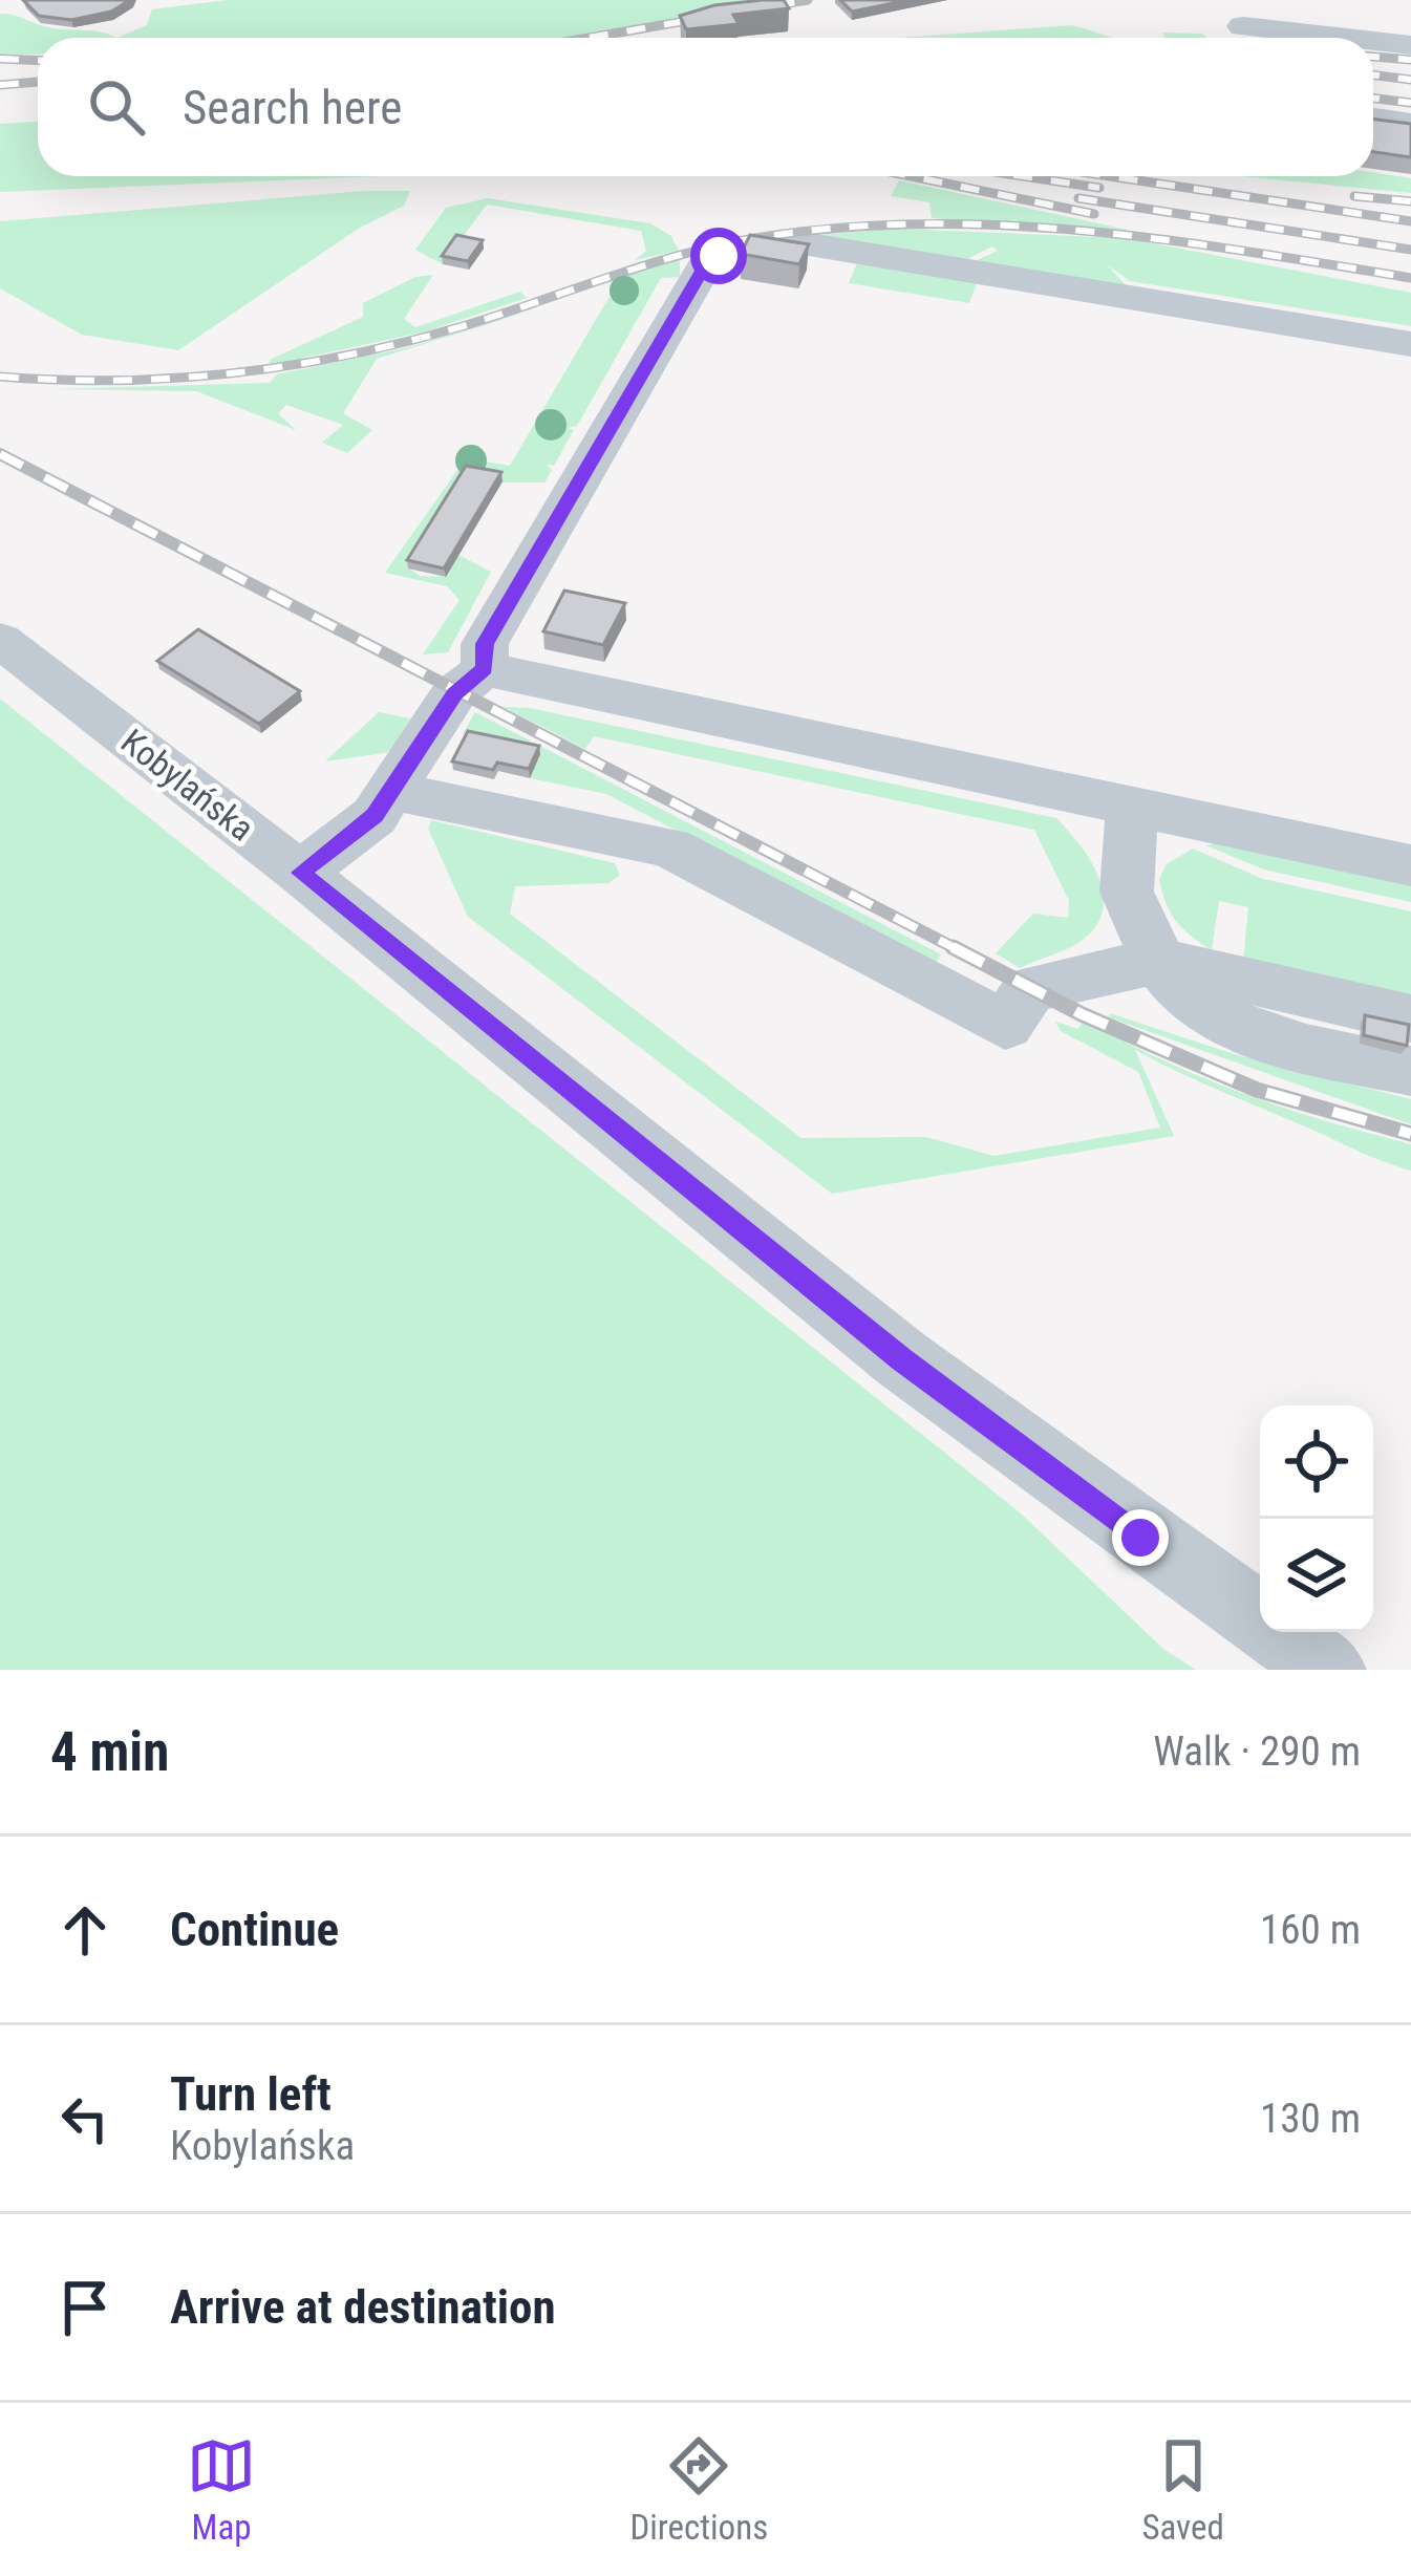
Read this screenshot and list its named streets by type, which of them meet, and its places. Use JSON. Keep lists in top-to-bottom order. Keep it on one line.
{"streets":{"street":["Kobylańska"]},"page":{"search":"Search here","heading":["4 min","Walk · 290 m"],"list":[["Continue","160 m"],["Turn left","Kobylańska","130 m"],"Arrive at destination"],"nav":["Map","Directions","Saved"]}}
